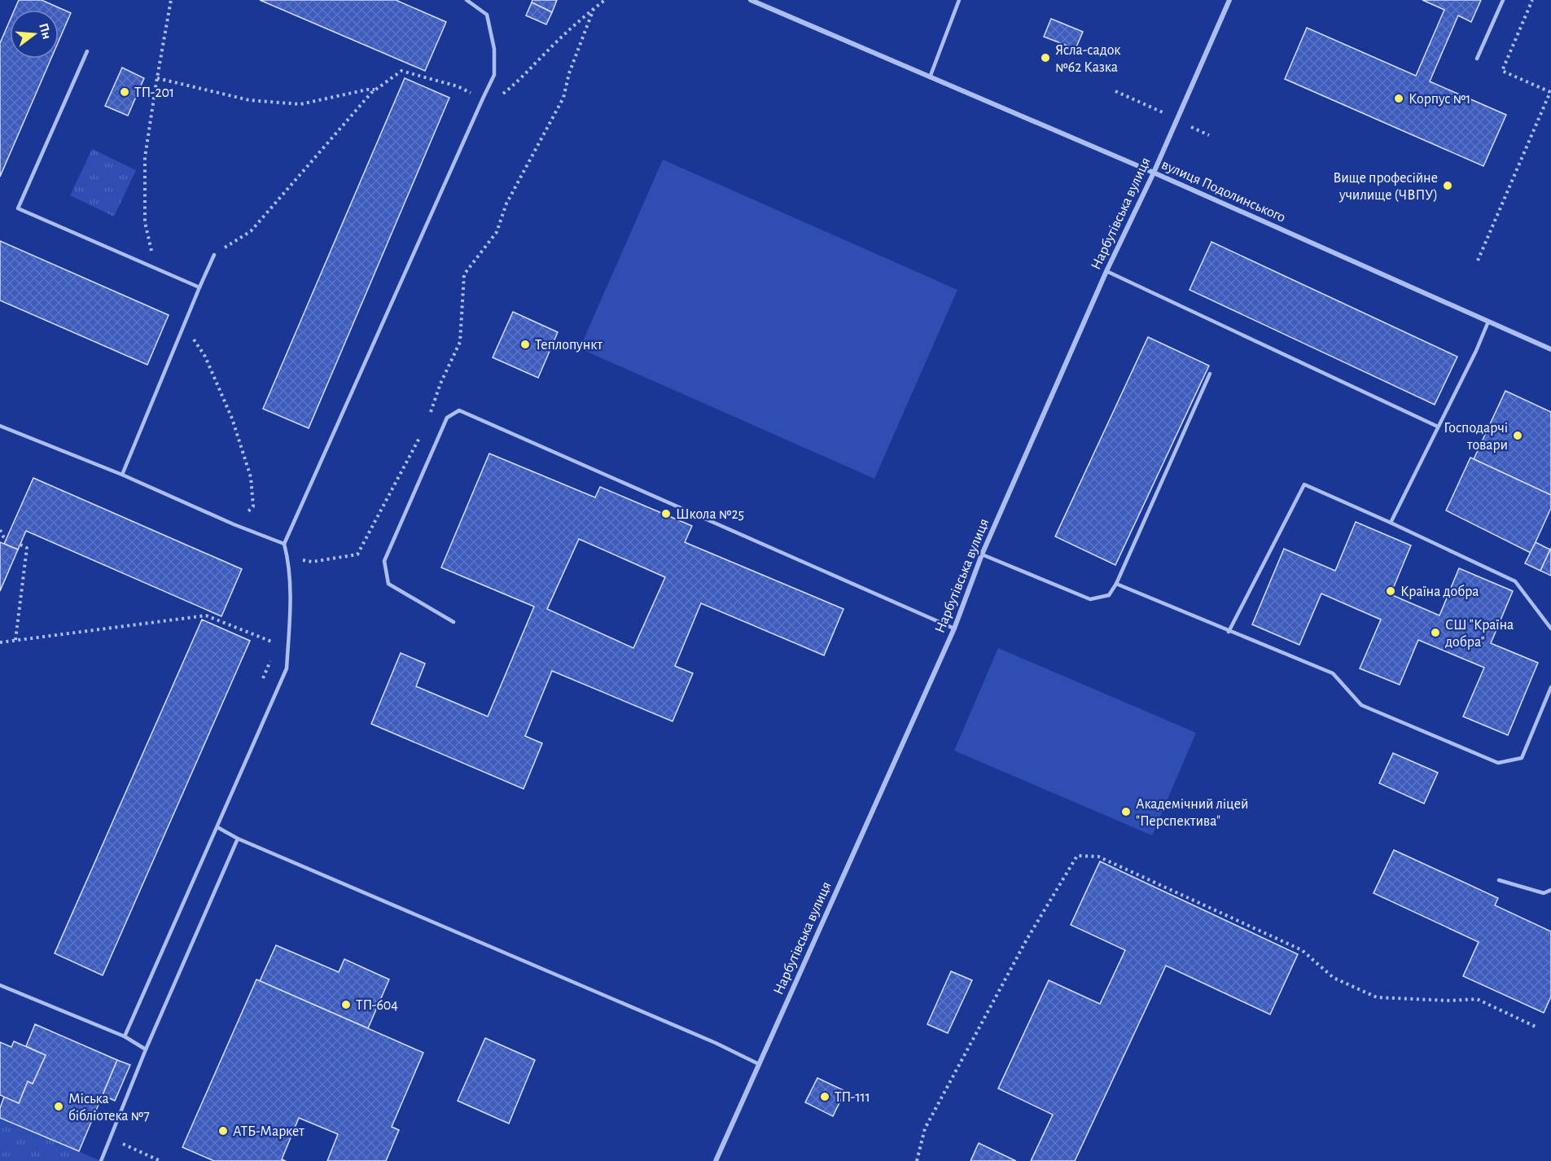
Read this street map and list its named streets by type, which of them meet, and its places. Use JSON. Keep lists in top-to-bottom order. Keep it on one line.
{"streets":{"street":["вулиця Подолинського","Нарбутівська вулиця"]},"crossings":[["вулиця Подолинського","Нарбутівська вулиця"]],"places":["Ясла-садок №62 Казка","ТП-201","Корпус №1","Вище професійне училище (ЧВПУ)","Теплопункт","Господарчі товари","Школа №25","Країна добра","СШ \"Країна добра\"","Академічний ліцей \"Перспектива\"","ТП-604","ТП-111","Міська бібліотека №7","АТБ-Маркет"],"north":"right"}
